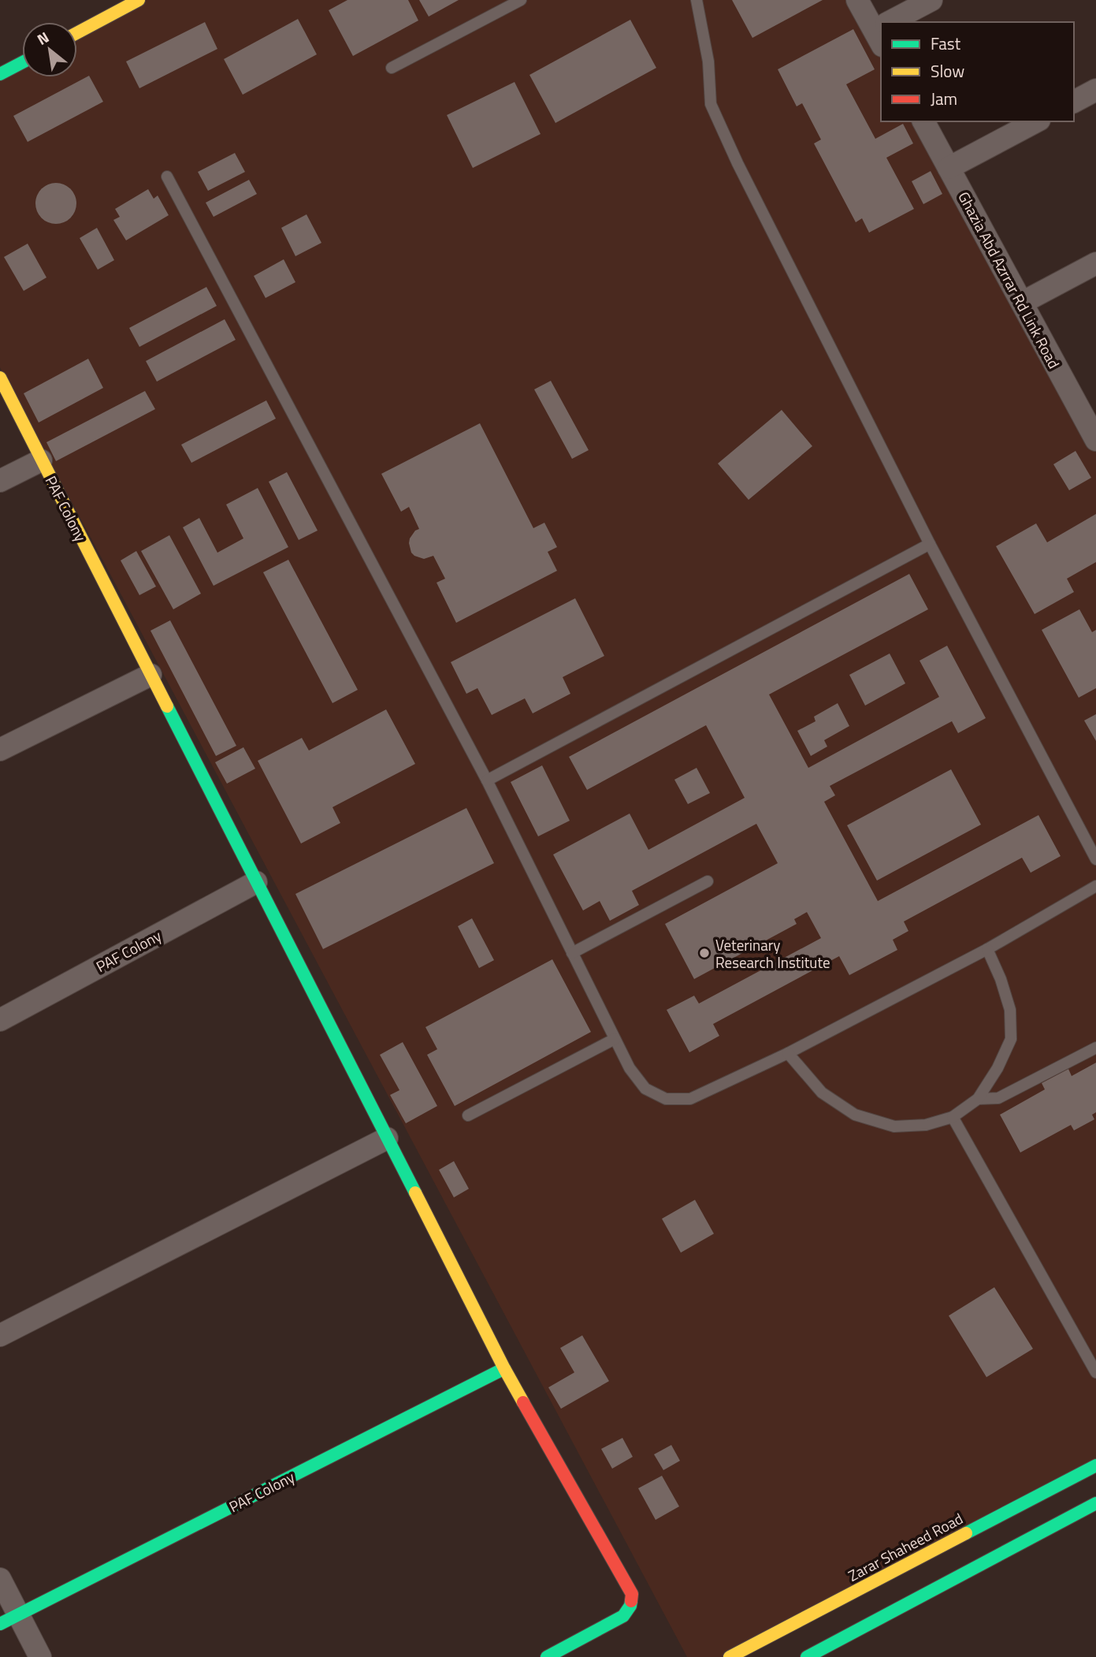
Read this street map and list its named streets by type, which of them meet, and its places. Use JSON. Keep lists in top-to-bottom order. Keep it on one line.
{"streets":{"street":["Ghazia Abd Azrrar Rd Link Road","PAF Colony","Zarar Shaheed Road"]},"places":["Veterinary Research Institute"],"legend":["Fast","Slow","Jam"],"north":"top left"}
